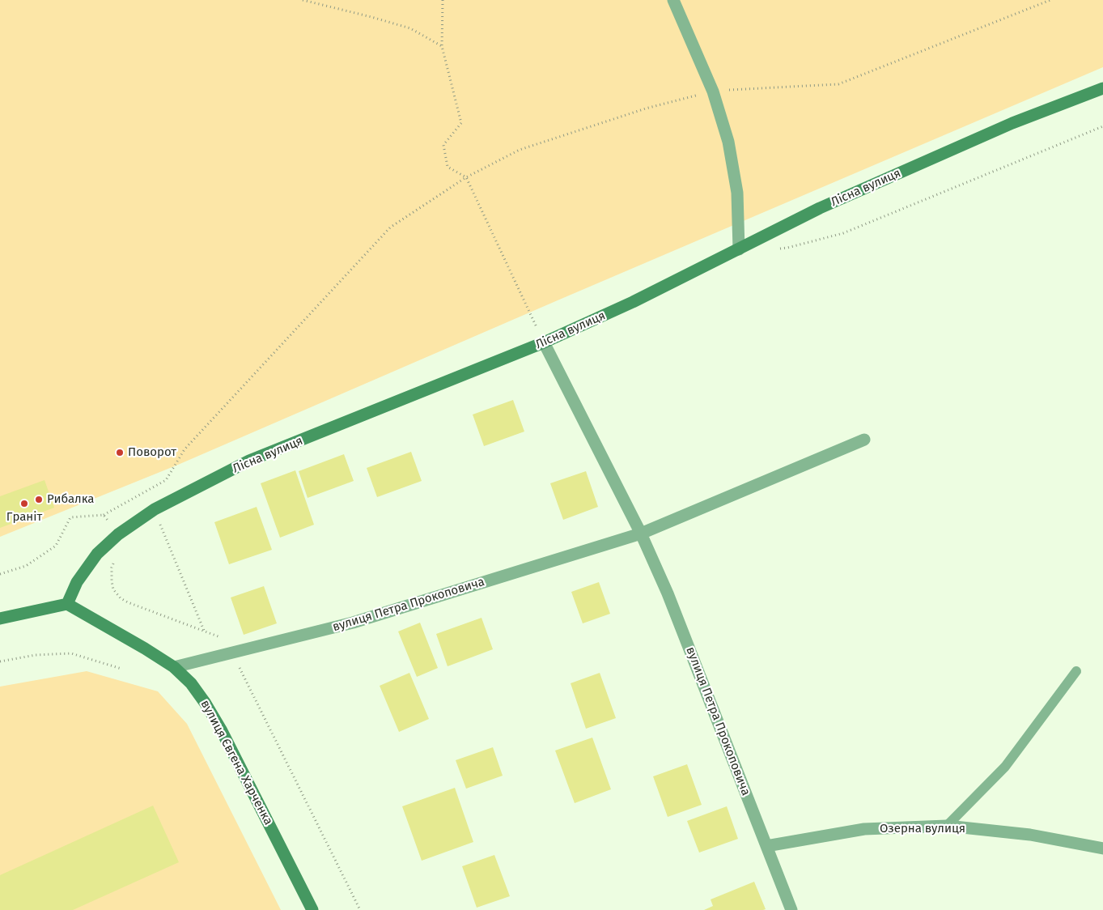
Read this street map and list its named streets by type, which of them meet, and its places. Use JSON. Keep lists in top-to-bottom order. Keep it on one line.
{"streets":{"street":["Лісна вулиця","вулиця Петра Прокоповича","вулиця Євгена Харченка","Озерна вулиця"]},"crossings":[["Лісна вулиця","вулиця Петра Прокоповича"],["Лісна вулиця","вулиця Євгена Харченка"],["вулиця Петра Прокоповича","вулиця Євгена Харченка"],["вулиця Петра Прокоповича","Озерна вулиця"]],"places":["Поворот","Рибалка","Граніт"]}
